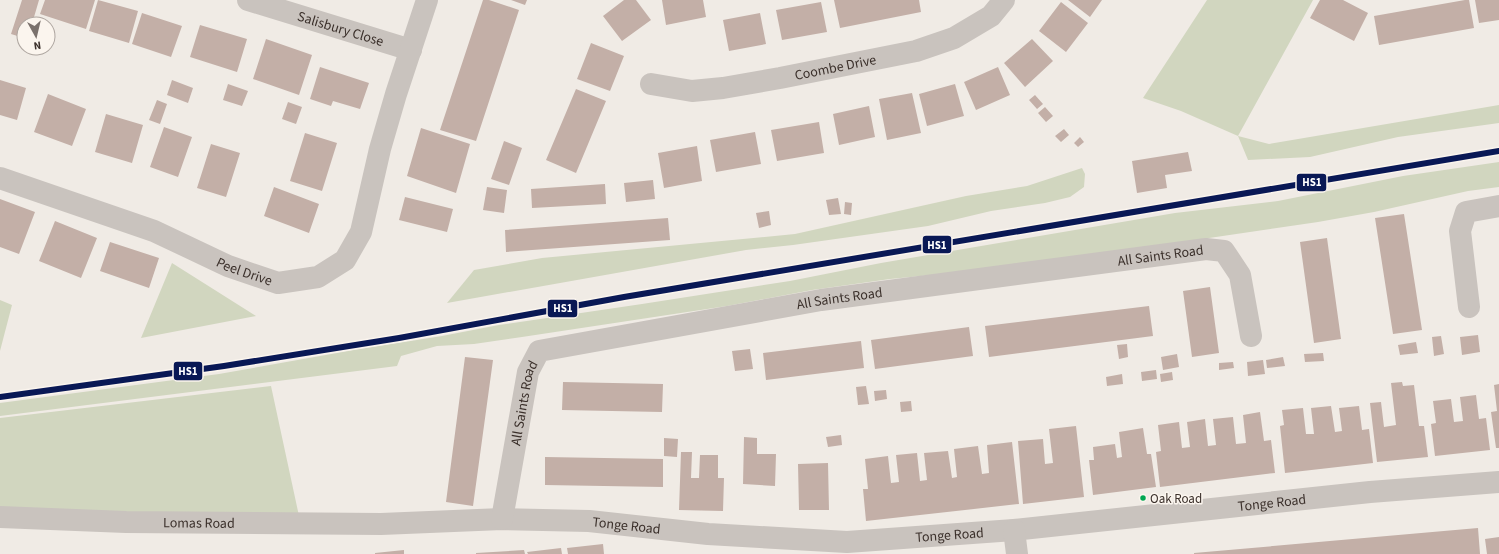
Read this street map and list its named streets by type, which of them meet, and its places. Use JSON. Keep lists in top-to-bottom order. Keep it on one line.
{"streets":{"street":["Salisbury Close","Coombe Drive","All Saints Road","Peel Drive","Tonge Road","Lomas Road"]},"crossings":[["Salisbury Close","Peel Drive"],["All Saints Road","Tonge Road"],["Tonge Road","Lomas Road"]],"places":["Oak Road"],"lines":["transit line HS1"],"north":"bottom"}
